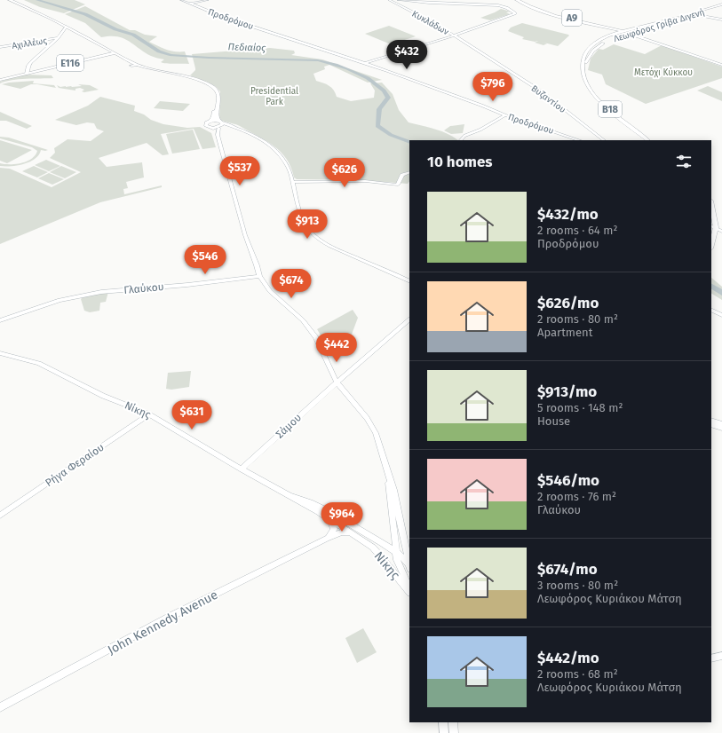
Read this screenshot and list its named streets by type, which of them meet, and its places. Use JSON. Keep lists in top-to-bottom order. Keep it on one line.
{"streets":{"main road":["A9","Προδρόμου","Κυκλάδων","Λεωφόρος Γρίβα Διγενή","Αχιλλέως","E116","Βυζαντίου","B18","Γλαύκου","Νίκης","Σάμου","Ρήγα Φεραίου","John Kennedy Avenue"]},"crossings":[["A9","Λεωφόρος Γρίβα Διγενή"],["Κυκλάδων","Βυζαντίου"],["Νίκης","Σάμου"],["Νίκης","Ρήγα Φεραίου"],["Νίκης","John Kennedy Avenue"]],"water":["Πεδιαίος"],"parks":["Μετόχι Κύκκου","Presidential Park"],"page":{"price":["$432","$796","$537","$626","$913","$546","$674","$442","$631","$964"],"heading":"10 homes","list":[{"name":"$432/mo","note":"2 rooms · 64 m² · Προδρόμου"},{"name":"$626/mo","note":"2 rooms · 80 m² · Apartment"},{"name":"$913/mo","note":"5 rooms · 148 m² · House"},{"name":"$546/mo","note":"2 rooms · 76 m² · Γλαύκου"},{"name":"$674/mo","note":"3 rooms · 80 m² · Λεωφόρος Κυριάκου Μάτση"},{"name":"$442/mo","note":"2 rooms · 68 m² · Λεωφόρος Κυριάκου Μάτση"}]}}
